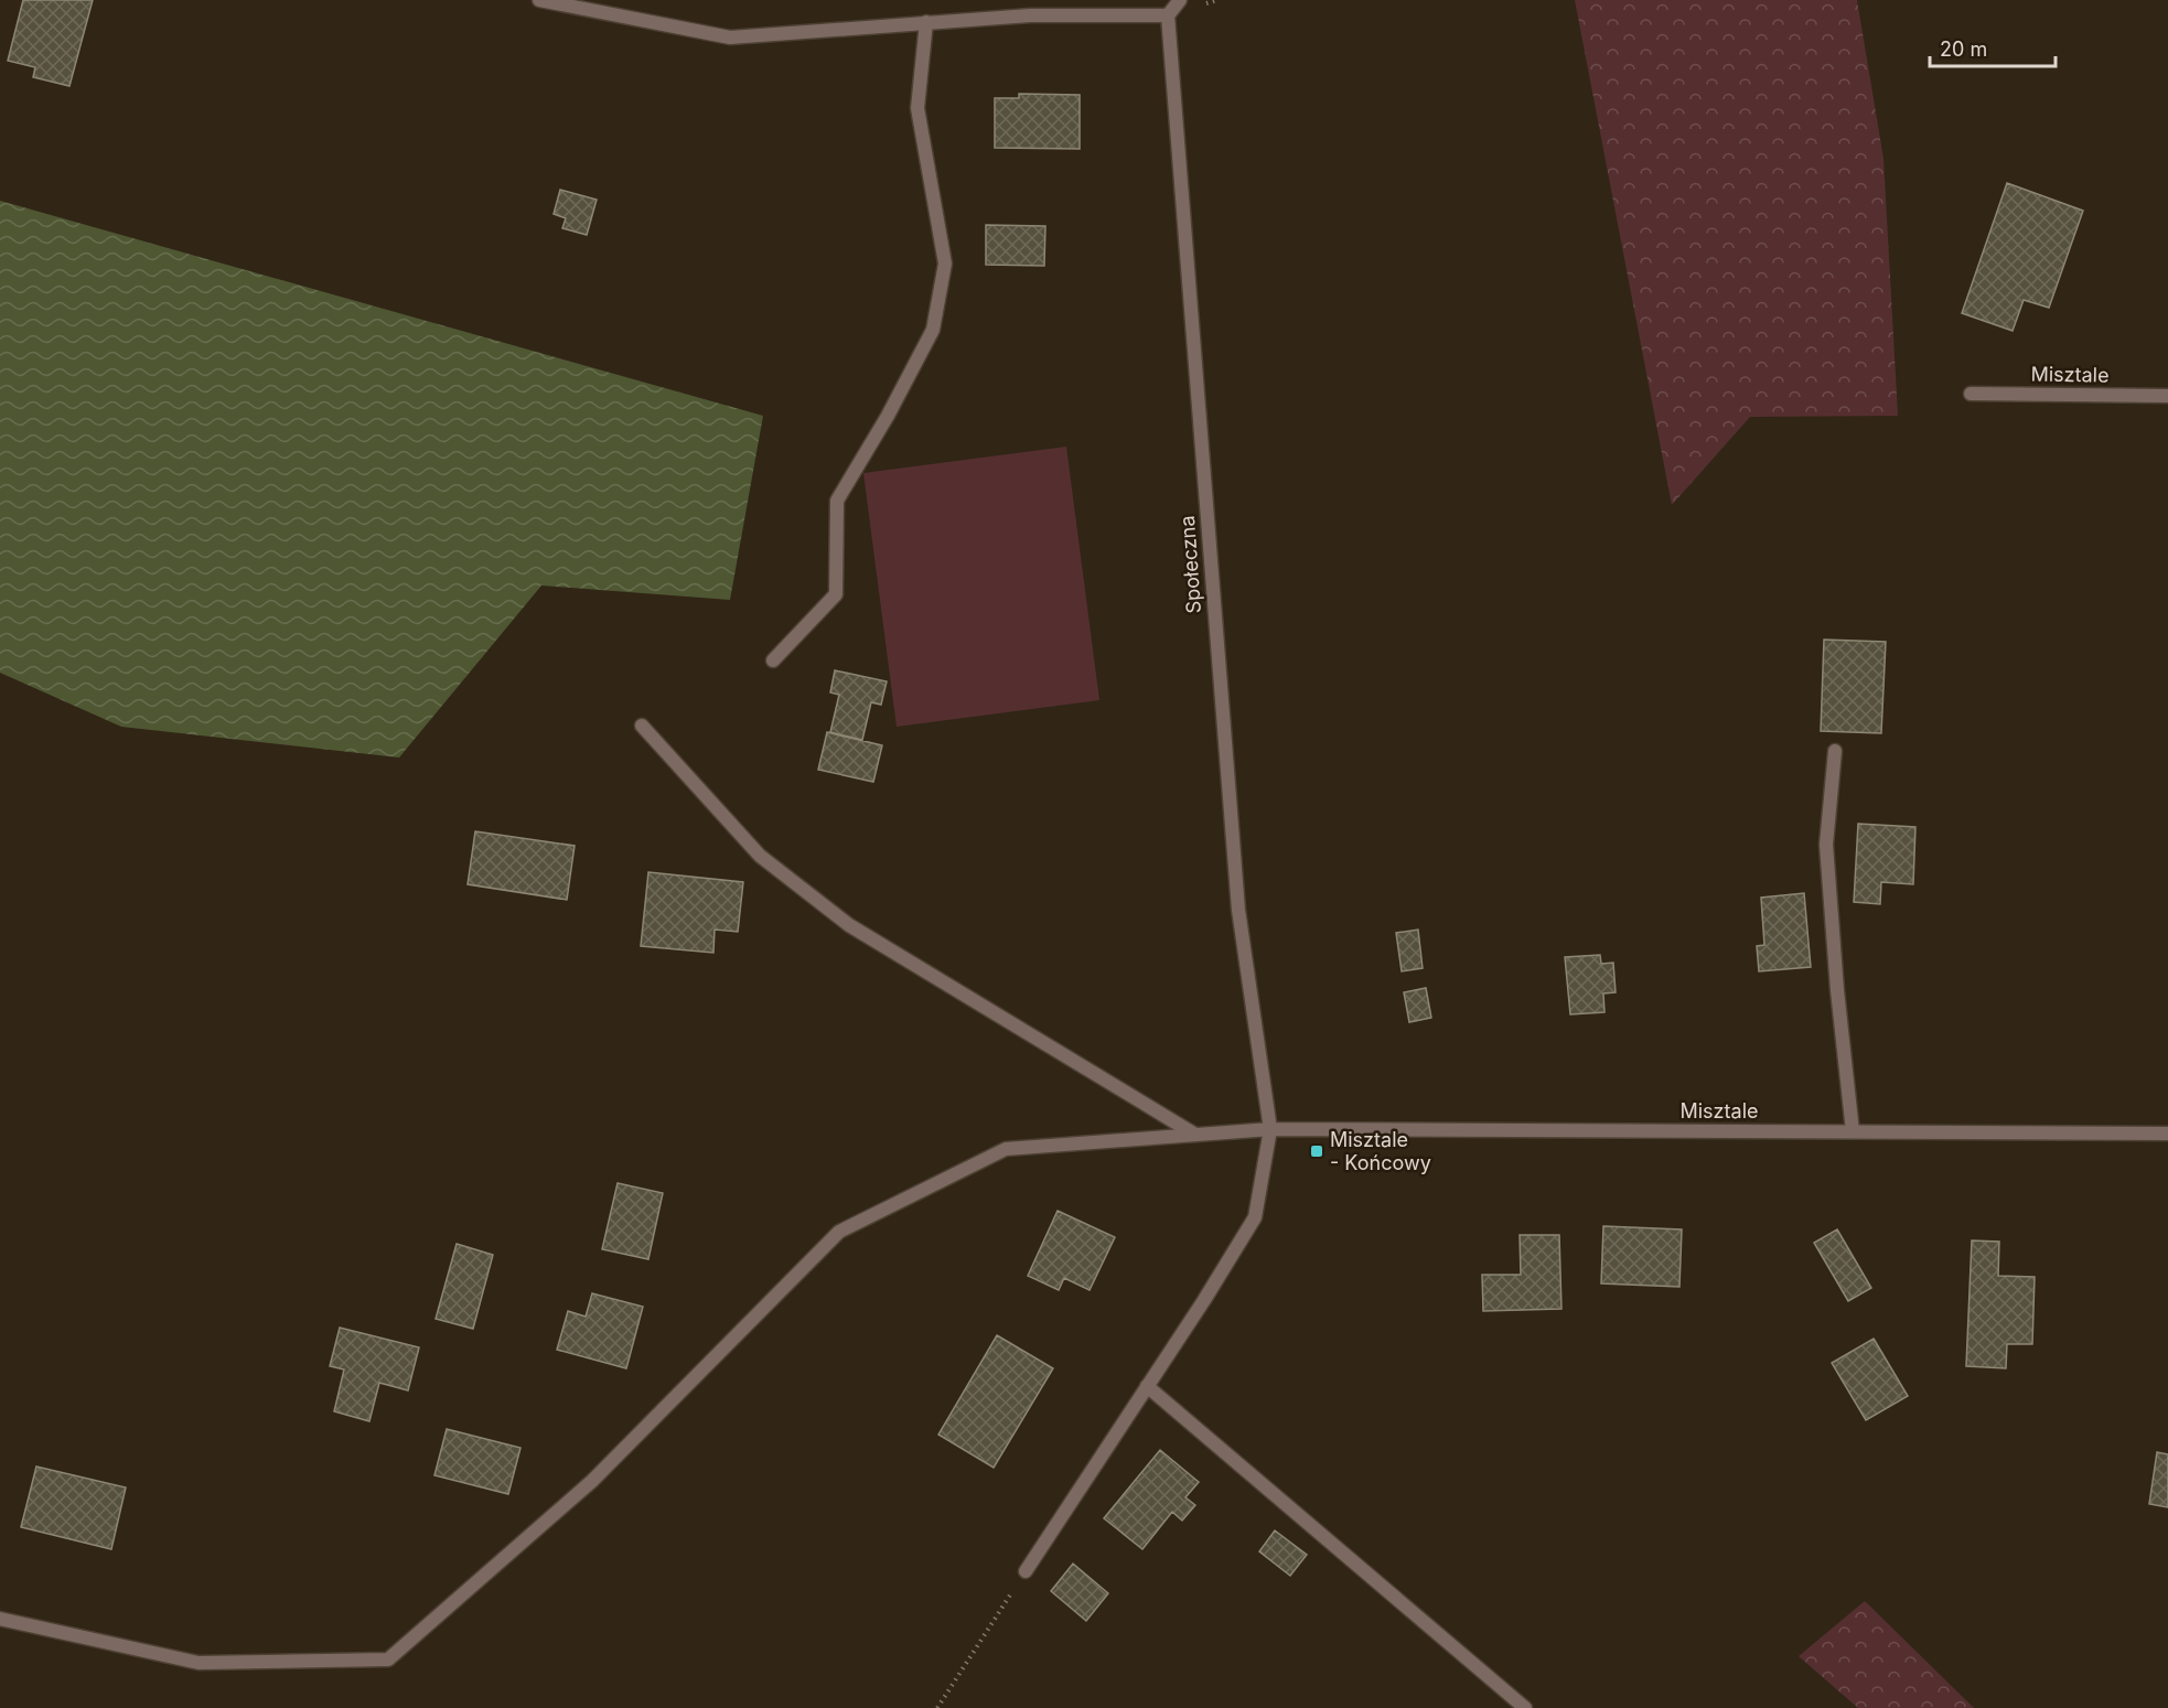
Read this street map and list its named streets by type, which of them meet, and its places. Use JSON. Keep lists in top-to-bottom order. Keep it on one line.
{"streets":{"street":["Misztale","Społeczna"]},"crossings":[["Misztale","Społeczna"]],"places":{"transit":["Misztale - Końcowy"]},"scale_bar":"20 m"}
